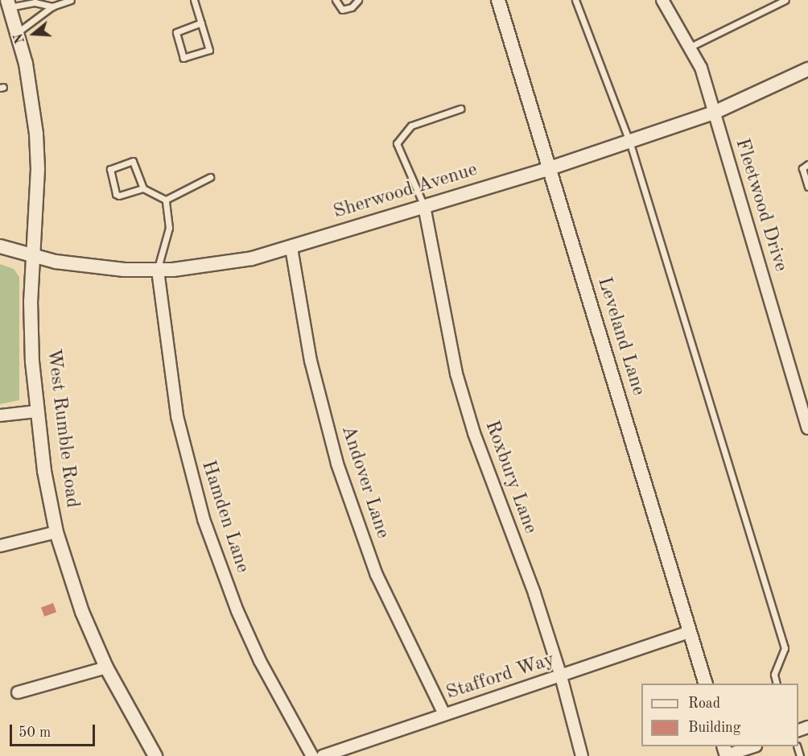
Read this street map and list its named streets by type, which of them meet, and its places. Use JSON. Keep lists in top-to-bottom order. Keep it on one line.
{"streets":{"street":["Sherwood Avenue","Fleetwood Drive","Leveland Lane","West Rumble Road","Roxbury Lane","Andover Lane","Hamden Lane","Stafford Way"]},"crossings":[["Sherwood Avenue","Fleetwood Drive"],["Sherwood Avenue","Leveland Lane"],["Sherwood Avenue","West Rumble Road"],["Sherwood Avenue","Roxbury Lane"],["Sherwood Avenue","Andover Lane"],["Sherwood Avenue","Hamden Lane"],["Leveland Lane","Stafford Way"],["Roxbury Lane","Stafford Way"],["Andover Lane","Stafford Way"]],"legend":["Road","Building"],"scale_bar":"50 m","north":"left"}
